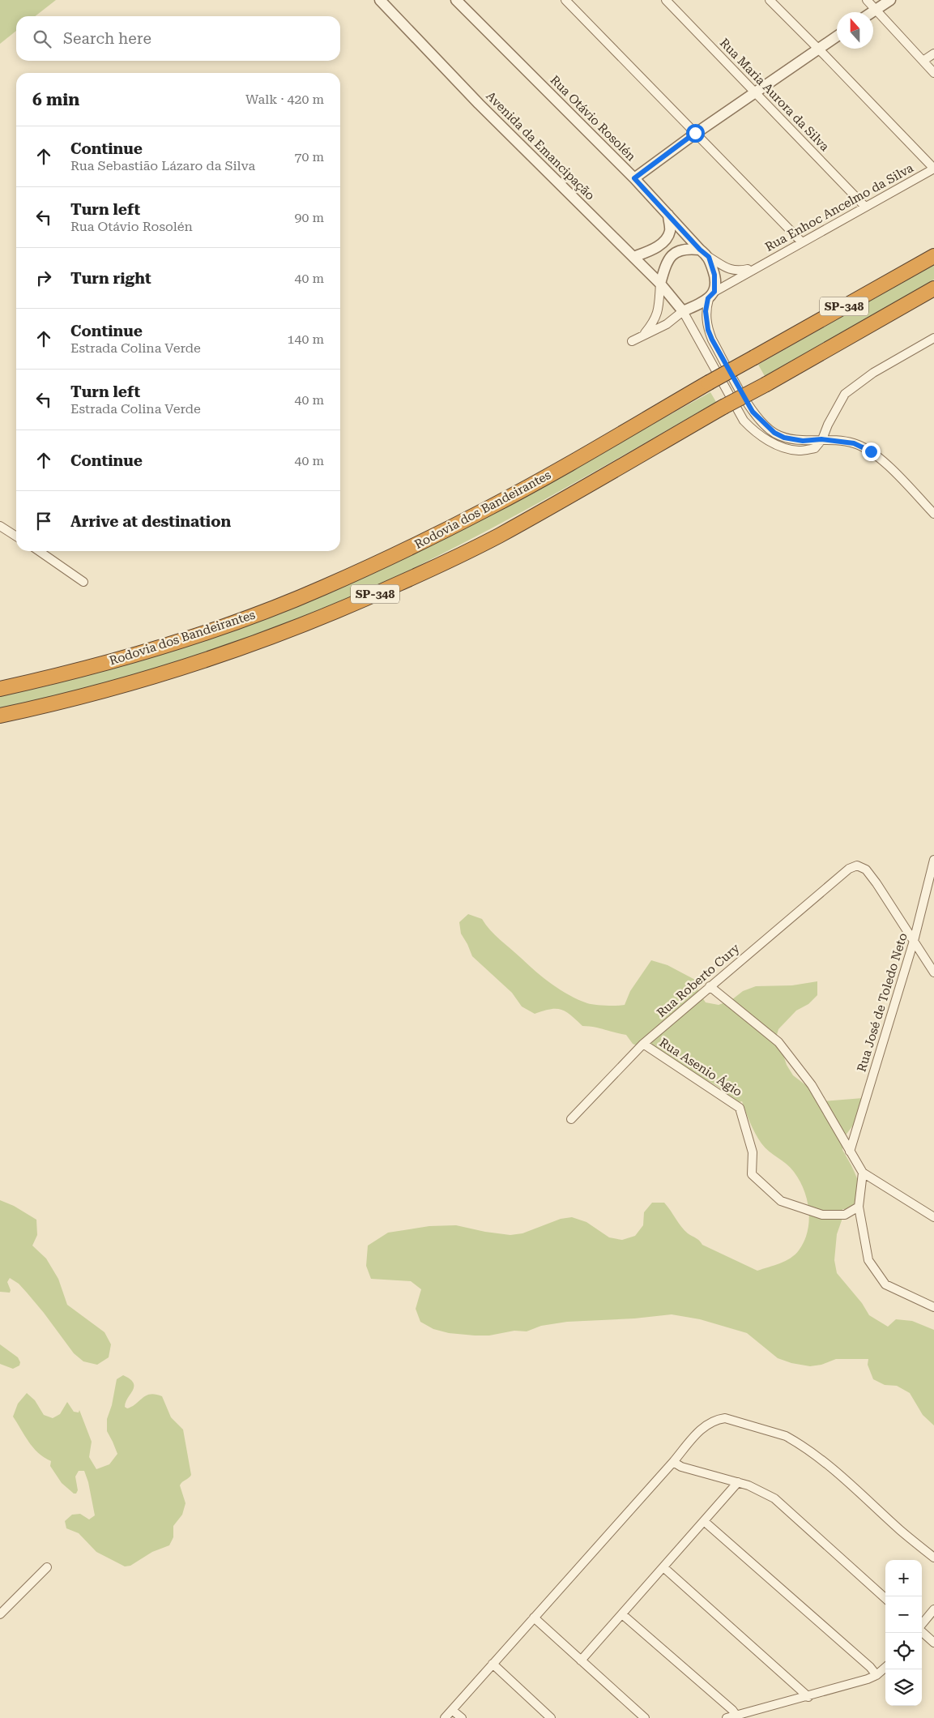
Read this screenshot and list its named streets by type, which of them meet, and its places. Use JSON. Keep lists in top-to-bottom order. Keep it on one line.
{"streets":{"highway":["SP-348","Rodovia dos Bandeirantes"],"street":["Rua Maria Aurora da Silva","Rua Otávio Rosolén","Avenida da Emancipação","Rua Enhoc Ancelmo da Silva","Rua Roberto Cury","Rua José de Toledo Neto","Rua Asenio Ágio"]},"crossings":[["Rua Maria Aurora da Silva","Rua Enhoc Ancelmo da Silva"],["Rua Otávio Rosolén","Avenida da Emancipação"],["Rua Otávio Rosolén","Rua Enhoc Ancelmo da Silva"],["Avenida da Emancipação","Rua Enhoc Ancelmo da Silva"],["Rua Roberto Cury","Rua José de Toledo Neto"],["Rua Roberto Cury","Rua Asenio Ágio"]],"north":"top","page":{"search":"Search here","heading":["6 min","Walk · 420 m"],"list":[["Continue","Rua Sebastião Lázaro da Silva","70 m"],["Turn left","Rua Otávio Rosolén","90 m"],["Turn right","40 m"],["Continue","Estrada Colina Verde","140 m"],["Turn left","Estrada Colina Verde","40 m"],["Continue","40 m"],"Arrive at destination"],"map_buttons":["+","−"]}}
